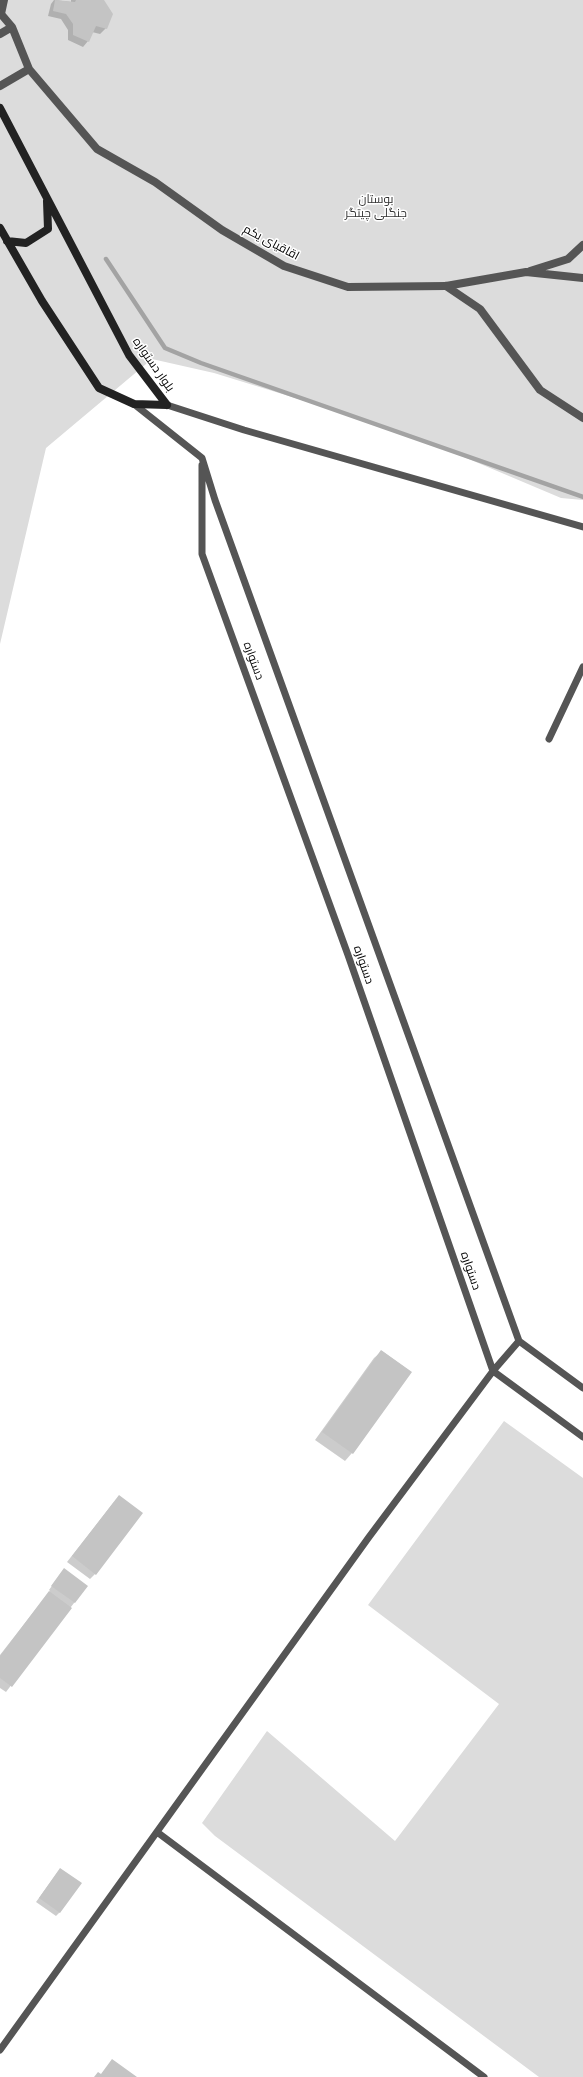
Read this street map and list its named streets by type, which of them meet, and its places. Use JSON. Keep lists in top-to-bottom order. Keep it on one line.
{"streets":{"main road":["بلوار دستواره"],"street":["اقاقیای یکم"],"lane":["دستواره"]},"parks":["بوستان جنگلی چیتگر"]}
